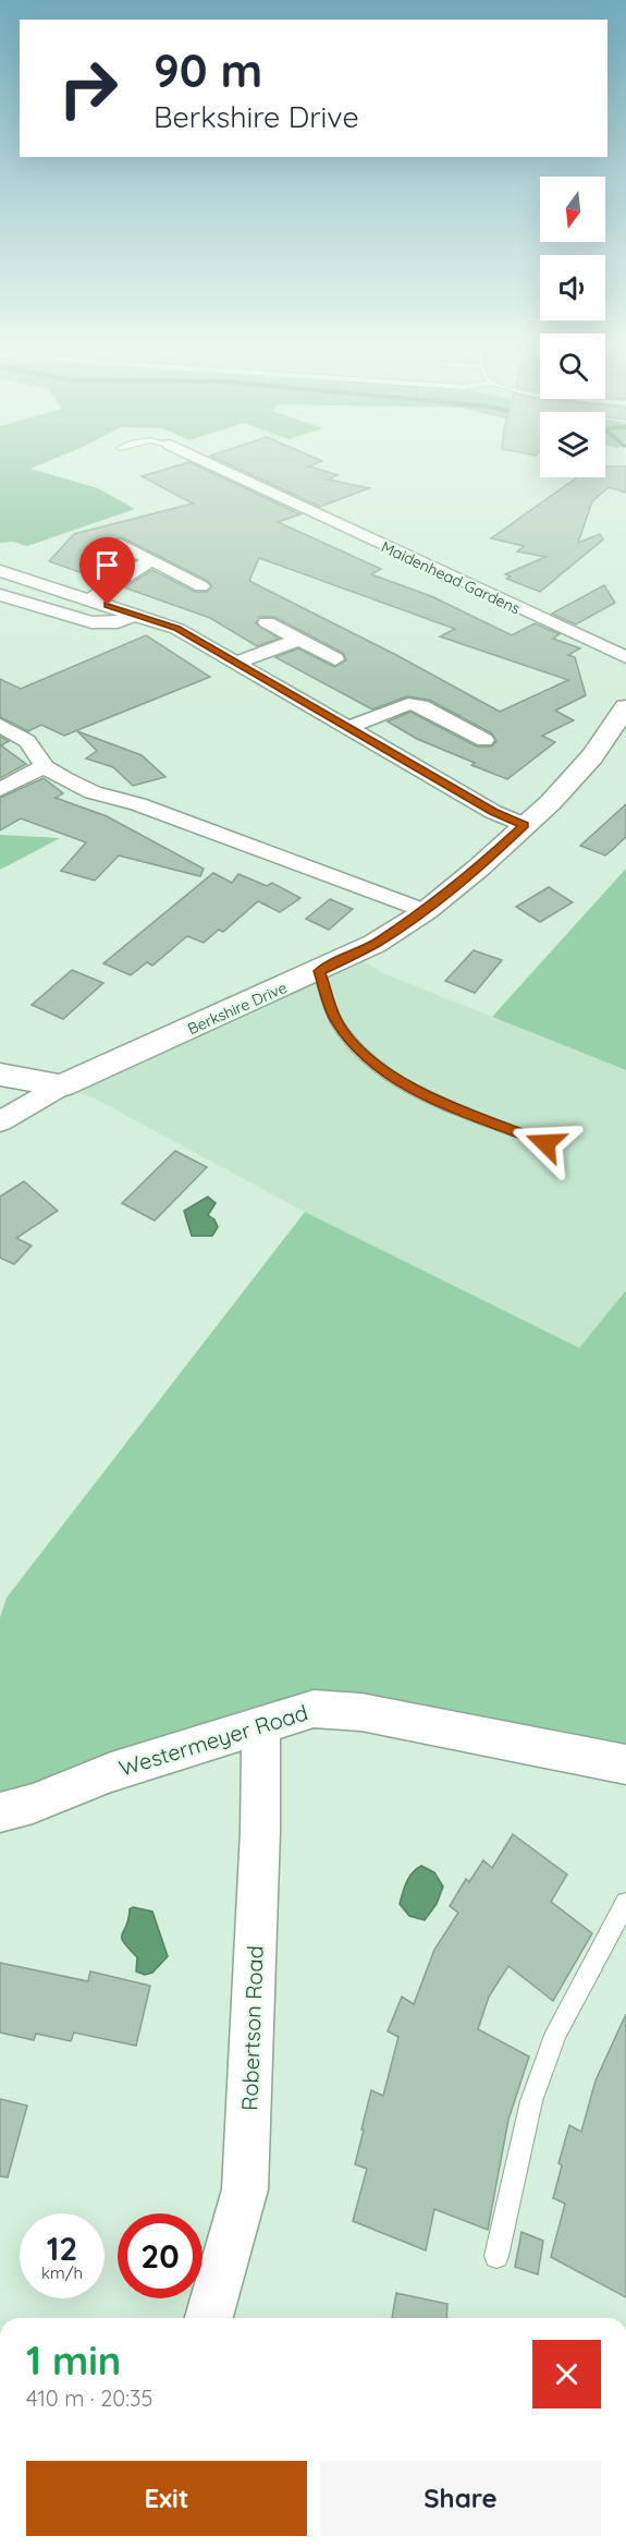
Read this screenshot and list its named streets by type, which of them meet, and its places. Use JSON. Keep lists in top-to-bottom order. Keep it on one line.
{"streets":{"street":["Maidenhead Gardens","Berkshire Drive","Westermeyer Road","Robertson Road"]},"crossings":[["Westermeyer Road","Robertson Road"]],"north":"bottom","page":{"turn":["90 m","Berkshire Drive"],"speed":"12 km/h","limit":"20","heading":["1 min","410 m · 20:35"],"buttons":["Exit","Share"]}}
